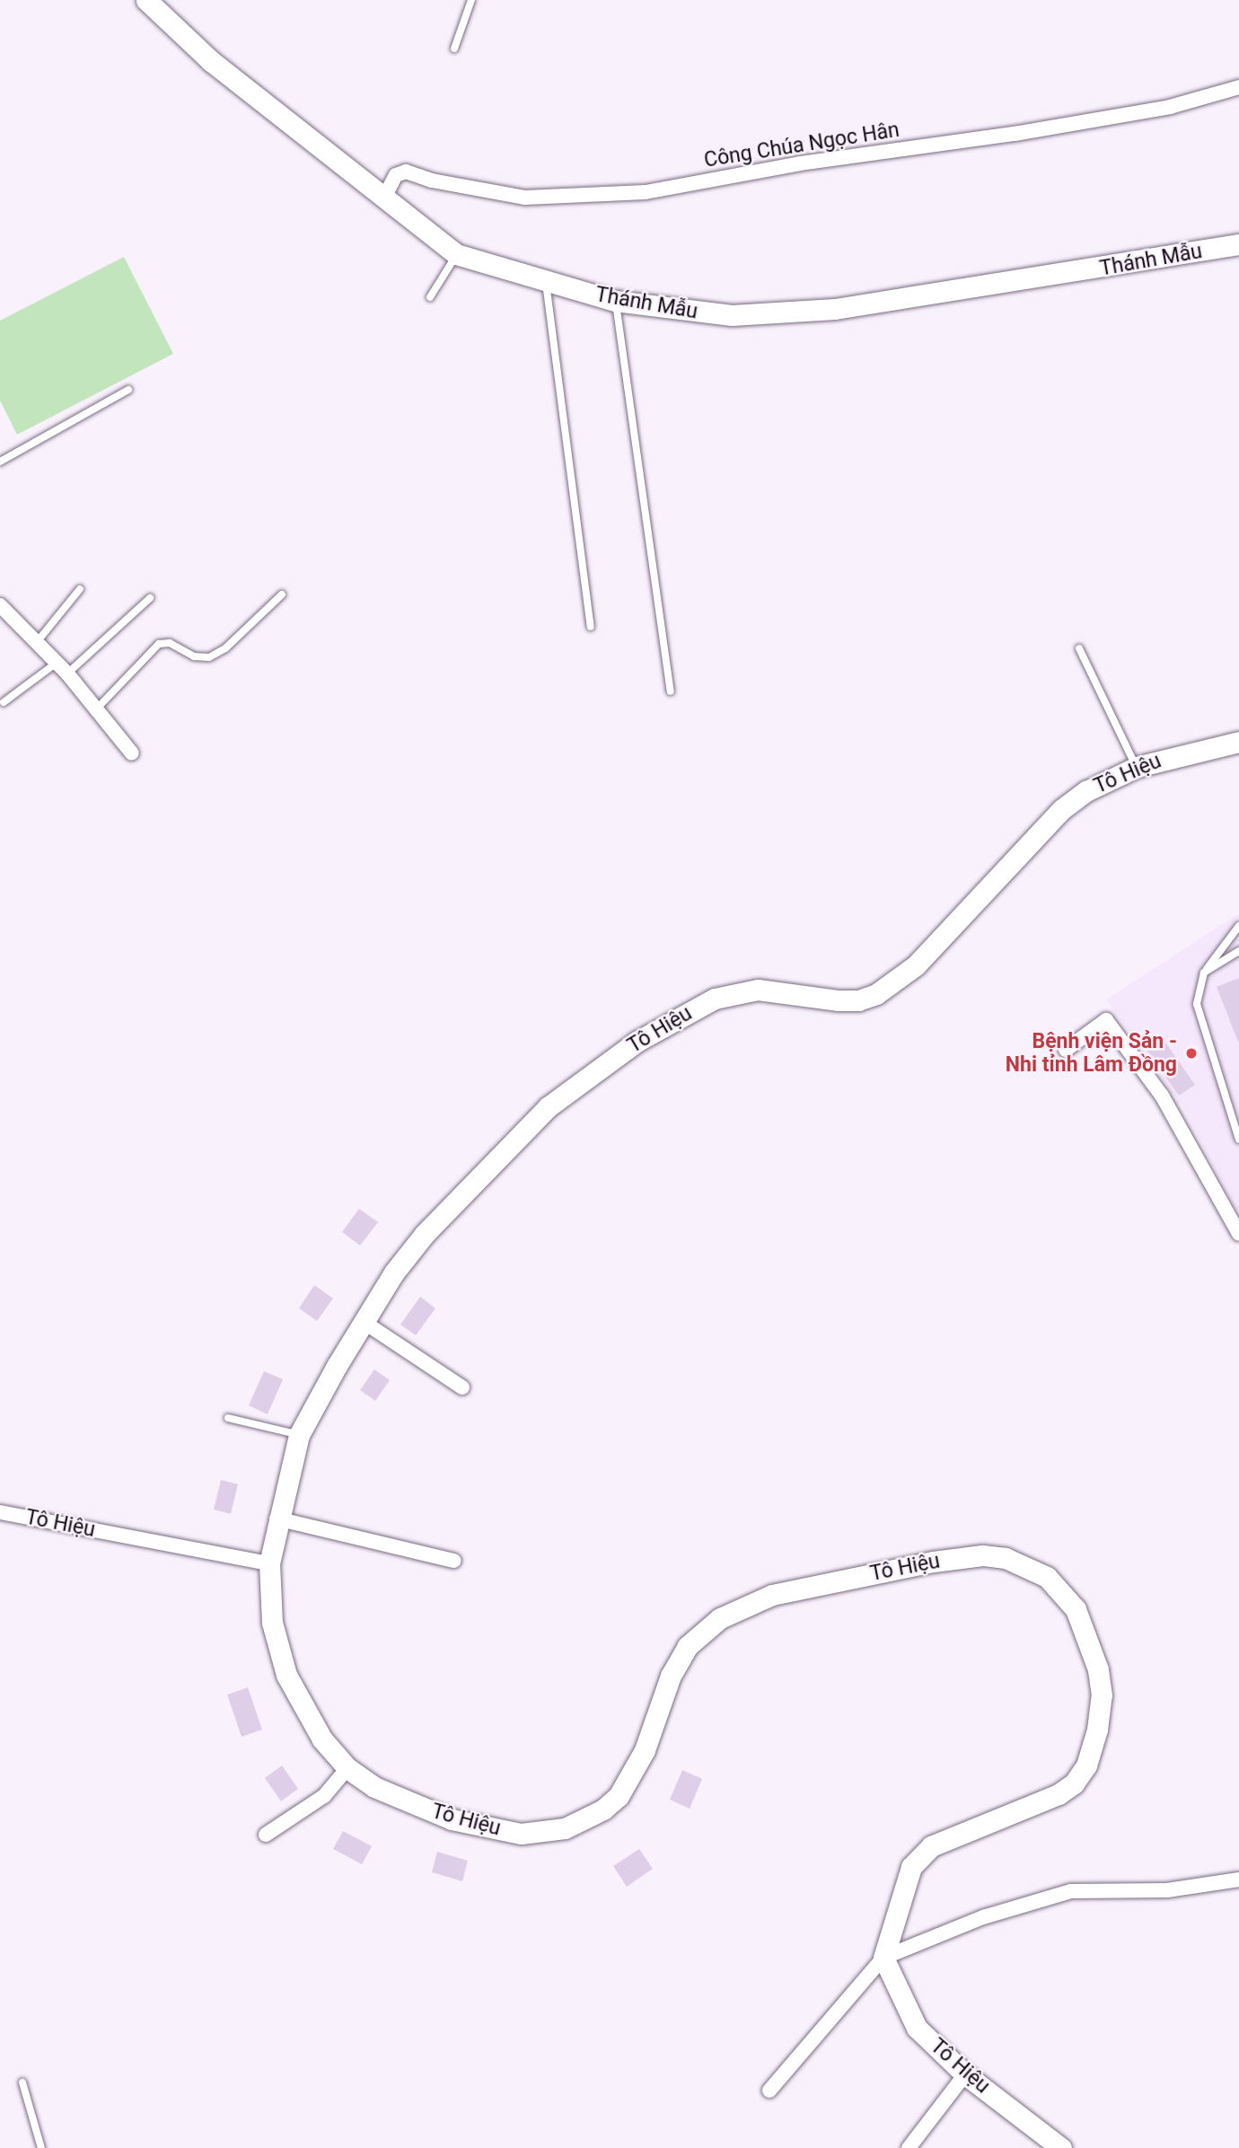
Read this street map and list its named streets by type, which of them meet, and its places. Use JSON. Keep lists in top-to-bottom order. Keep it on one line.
{"streets":{"street":["Công Chúa Ngọc Hân","Thánh Mẫu","Tô Hiệu"]},"crossings":[["Công Chúa Ngọc Hân","Thánh Mẫu"]],"places":["Bệnh viện Sản - Nhi tỉnh Lâm Đồng"]}
